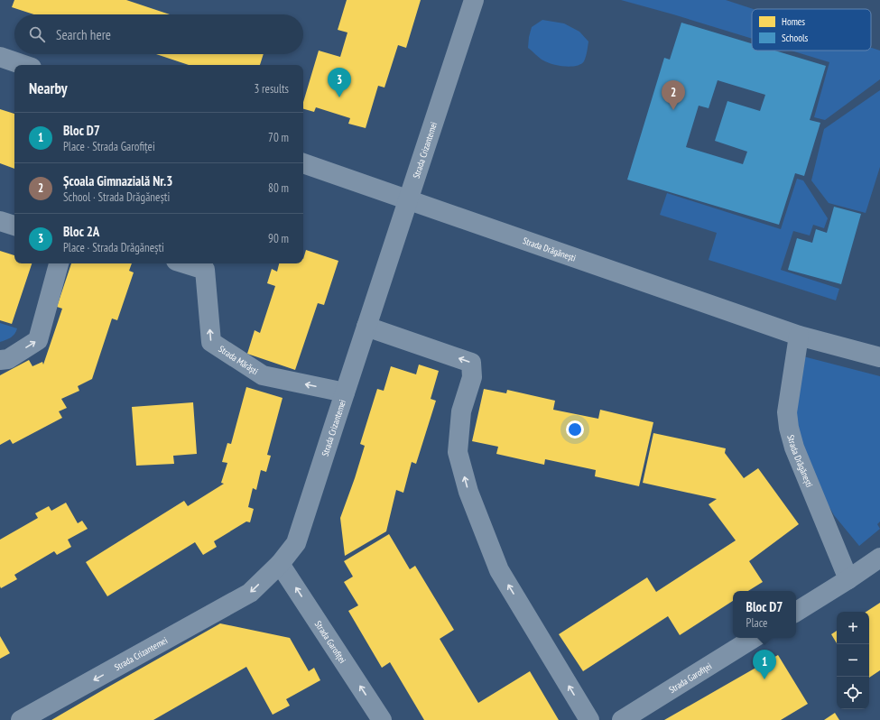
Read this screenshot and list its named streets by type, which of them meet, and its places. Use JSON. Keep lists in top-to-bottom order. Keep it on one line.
{"streets":{"street":["Strada Crizantemei","Strada Drăgănești","Strada Mărăști","Strada Garofiței"]},"crossings":[["Strada Crizantemei","Strada Drăgănești"],["Strada Crizantemei","Strada Mărăști"],["Strada Crizantemei","Strada Garofiței"]],"one_way":["Strada Mărăști","Strada Garofiței"],"legend":["Homes","Schools"],"page":{"search":"Search here","heading":["Nearby","3 results"],"pins":["3","2","1"],"list":[{"mark":"1","name":"Bloc D7","note":"Place · Strada Garofiței","value":"70 m"},{"mark":"2","name":"Școala Gimnazială Nr.3","note":"School · Strada Drăgănești","value":"80 m"},{"mark":"3","name":"Bloc 2A","note":"Place · Strada Drăgănești","value":"90 m"}],"popup":["Bloc D7","Place"],"map_buttons":["+","−"]}}
